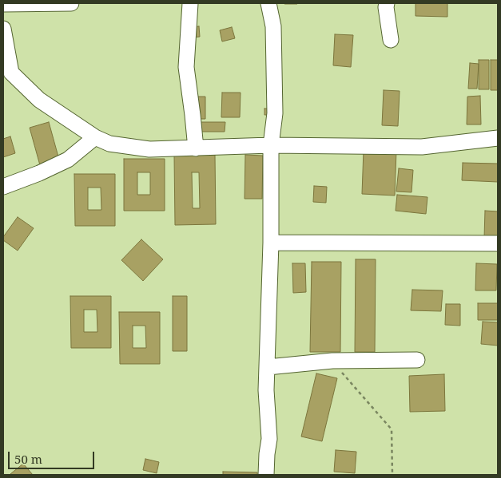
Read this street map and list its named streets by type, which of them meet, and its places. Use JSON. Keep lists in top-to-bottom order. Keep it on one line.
{"scale_bar":"50 m"}
